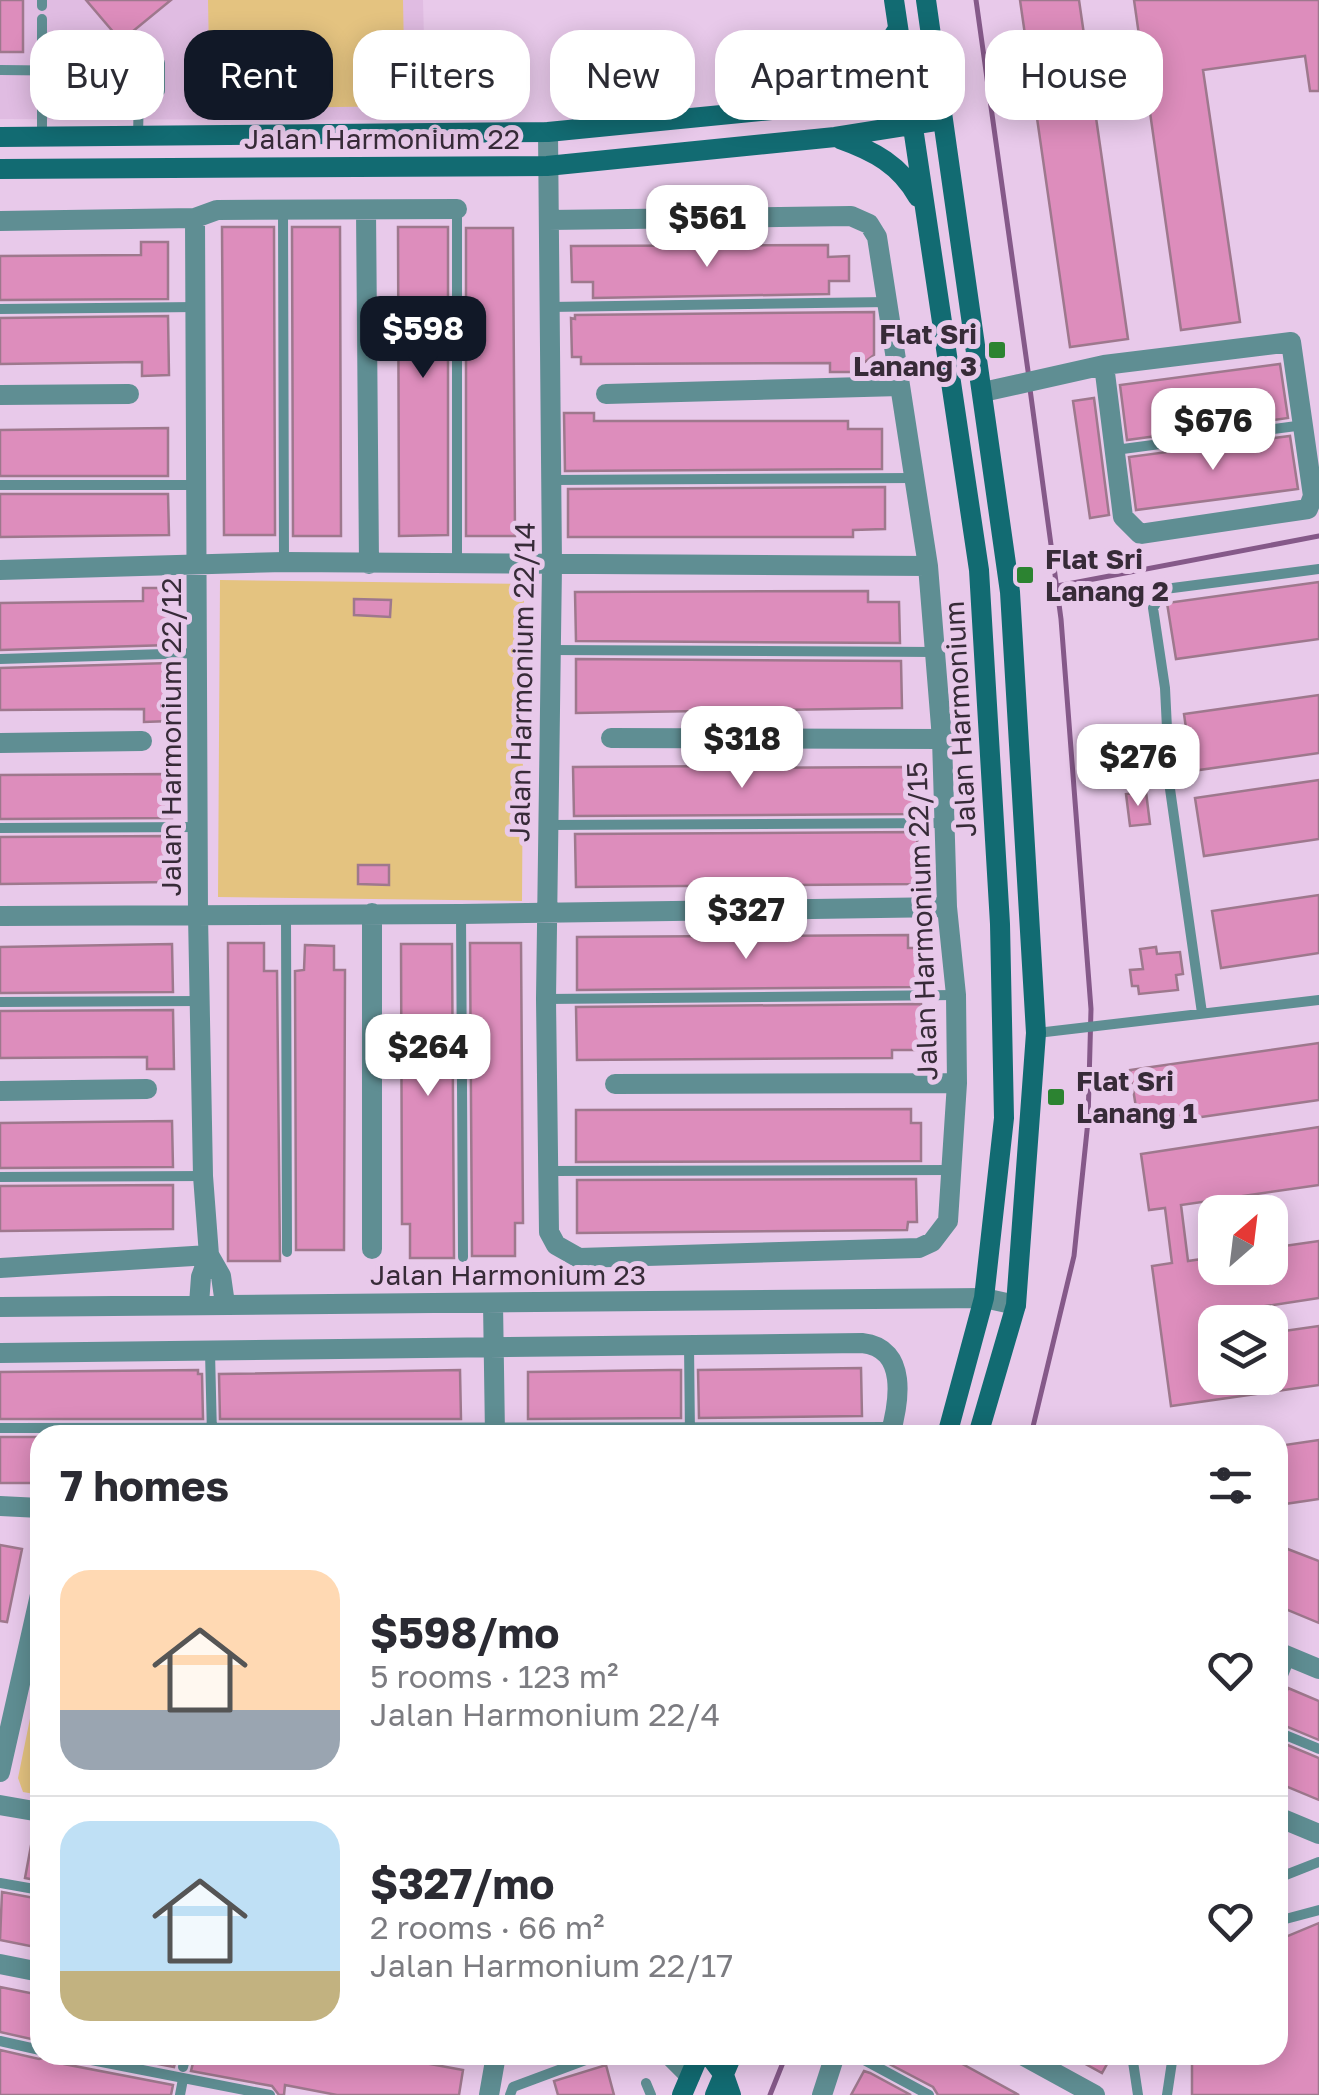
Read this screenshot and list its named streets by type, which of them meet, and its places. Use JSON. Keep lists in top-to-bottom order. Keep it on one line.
{"streets":{"main road":["Jalan Harmonium 22","Jalan Harmonium"],"street":["Jalan Harmonium 22/14","Jalan Harmonium 22/12","Jalan Harmonium 22/15","Jalan Harmonium 23"]},"crossings":[["Jalan Harmonium 22","Jalan Harmonium 22/14"],["Jalan Harmonium 22","Jalan Harmonium"],["Jalan Harmonium 22/14","Jalan Harmonium 22/15"],["Jalan Harmonium","Jalan Harmonium 23"],["Jalan Harmonium 22/12","Jalan Harmonium 23"]],"places":{"transit":["Flat Sri Lanang 3","Flat Sri Lanang 2","Flat Sri Lanang 1"]},"north":"top right","page":{"chip":["Buy","Rent","Filters","New","Apartment","House"],"price":["$561","$598","$676","$318","$276","$327","$264"],"heading":"7 homes","list":[{"name":"$598/mo","note":"5 rooms · 123 m² · Jalan Harmonium 22/4"},{"name":"$327/mo","note":"2 rooms · 66 m² · Jalan Harmonium 22/17"}]}}
